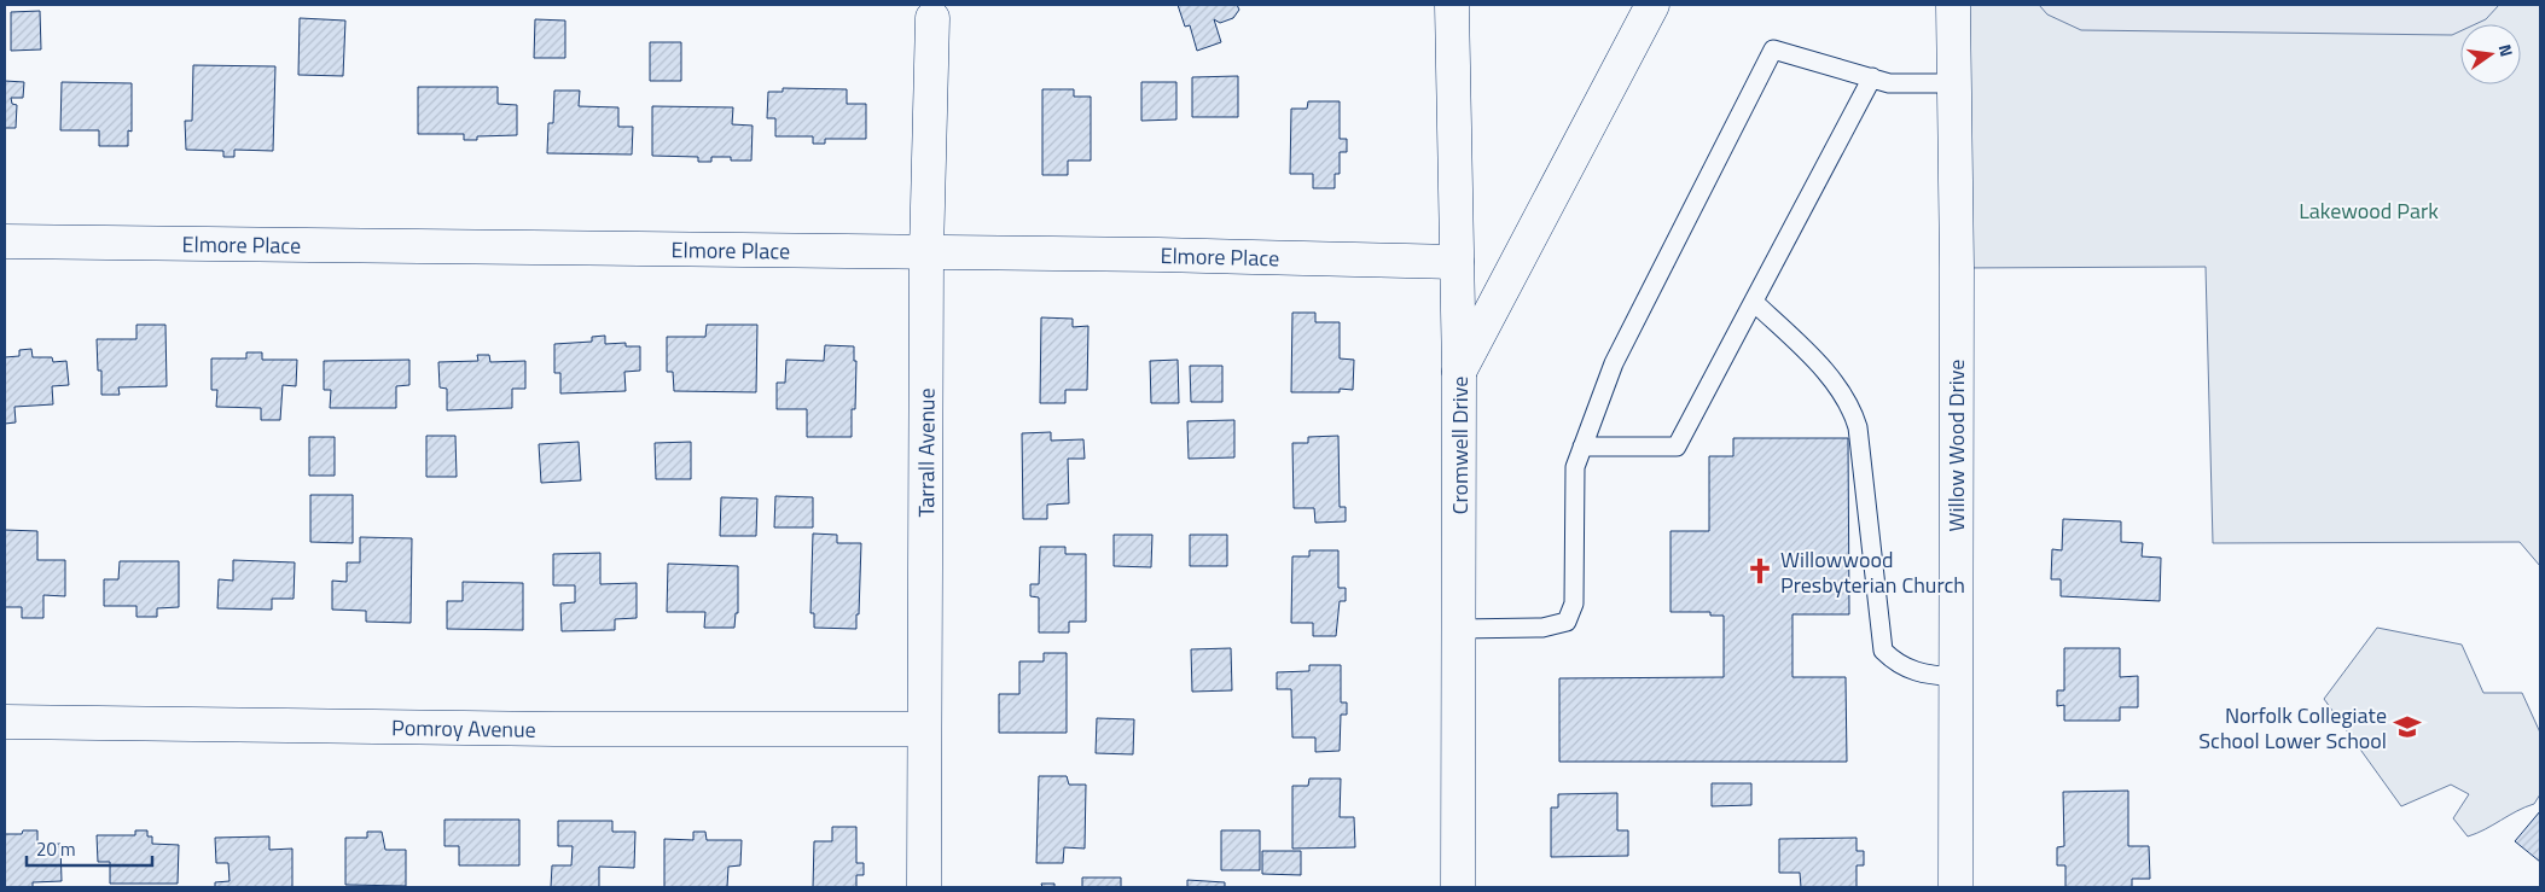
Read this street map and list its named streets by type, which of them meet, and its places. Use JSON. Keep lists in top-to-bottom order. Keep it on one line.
{"streets":{"street":["Elmore Place","Cromwell Drive","Willow Wood Drive","Tarrall Avenue","Pomroy Avenue"]},"crossings":[["Elmore Place","Cromwell Drive"],["Elmore Place","Tarrall Avenue"],["Tarrall Avenue","Pomroy Avenue"]],"parks":["Lakewood Park"],"places":{"church":["Willowwood Presbyterian Church"],"school or university":["Norfolk Collegiate School Lower School"]},"scale_bar":"20 m","north":"right"}
